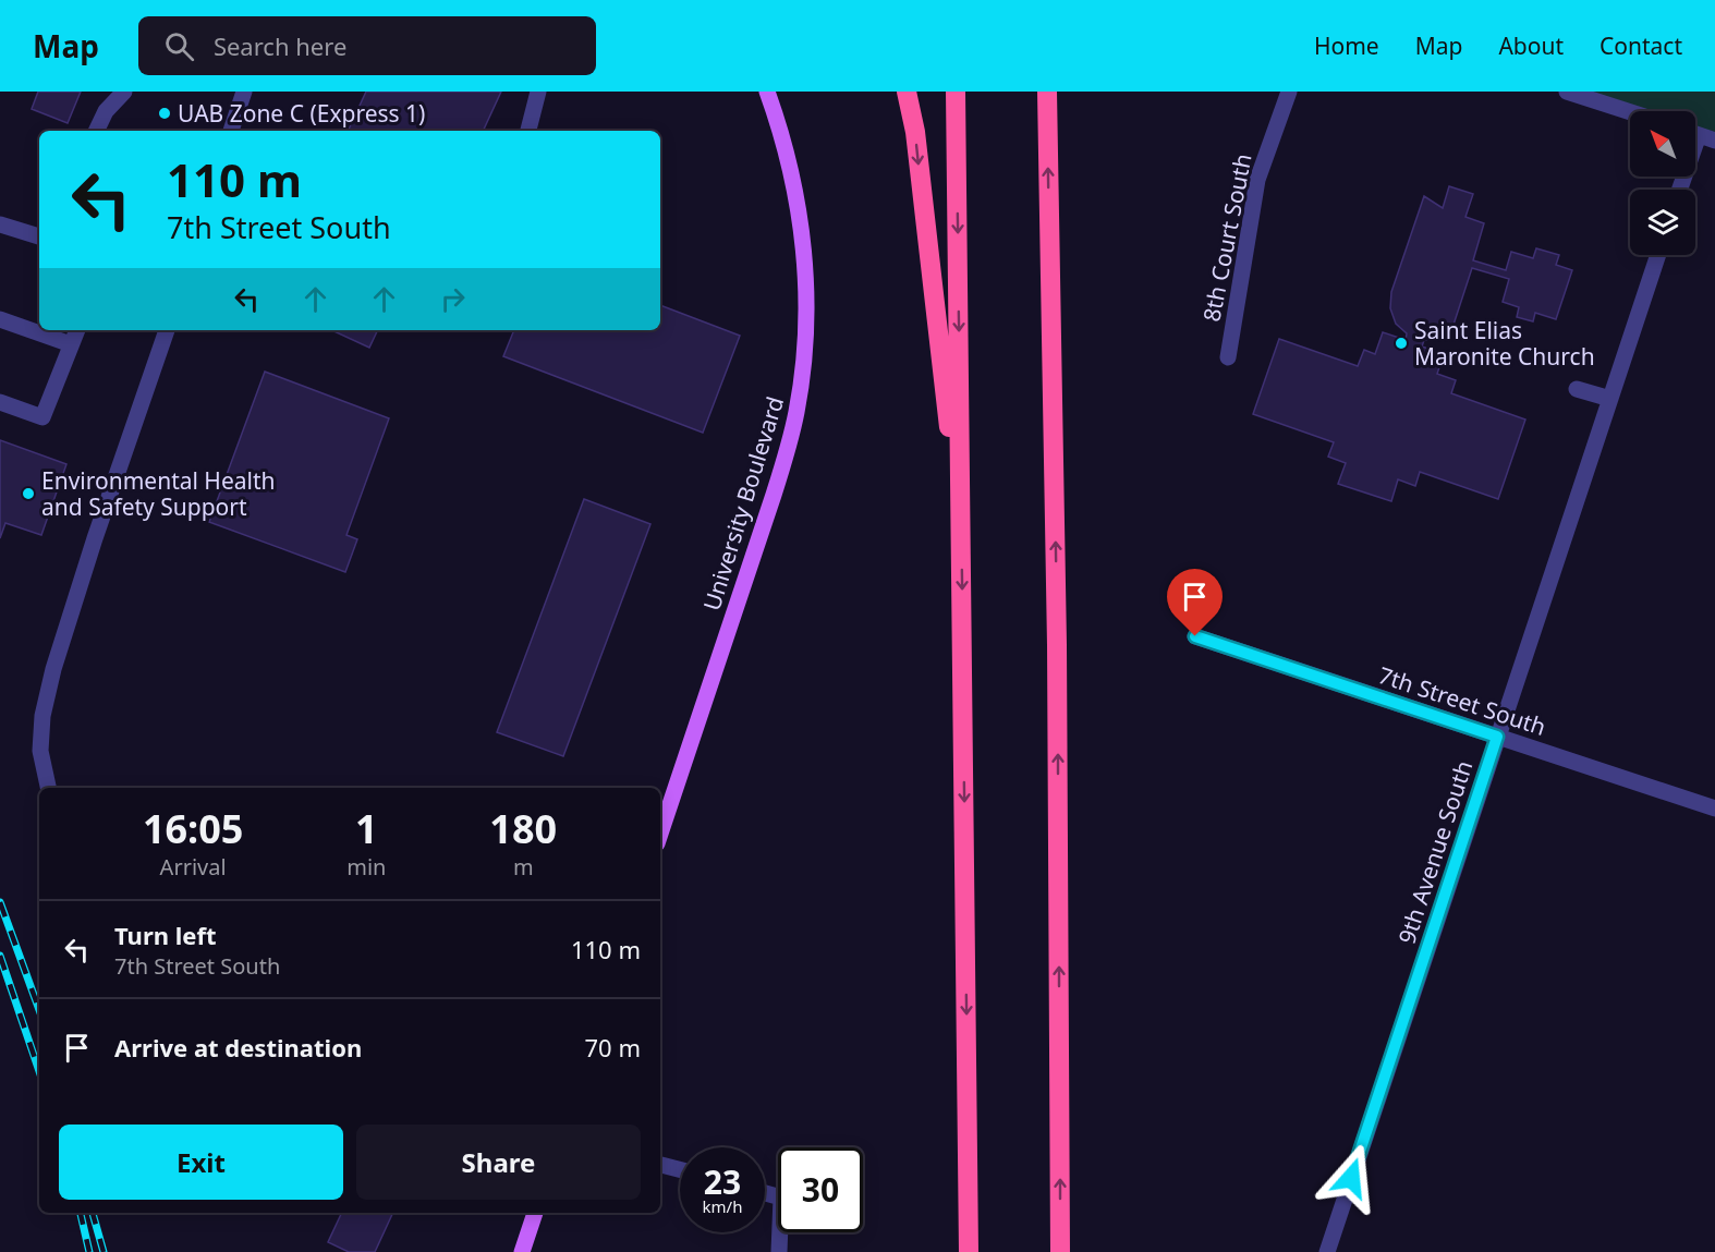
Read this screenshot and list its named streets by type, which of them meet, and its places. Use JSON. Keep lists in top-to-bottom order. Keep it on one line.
{"streets":{"main road":["University Boulevard"],"street":["8th Court South","7th Street South","9th Avenue South"]},"crossings":[["7th Street South","9th Avenue South"]],"places":["UAB Zone C (Express 1)","Saint Elias Maronite Church","Environmental Health and Safety Support"],"north":"top left","page":{"header":"Map","search":"Search here","nav":["Home","Map","About","Contact"],"turn":["110 m","7th Street South"],"eta":["16:05","Arrival","1","min","180","m"],"list":[{"name":"Turn left","note":"7th Street South","value":"110 m"},{"name":"Arrive at destination","value":"70 m"}],"buttons":["Exit","Share"],"speed":"23 km/h","limit":"30"}}
